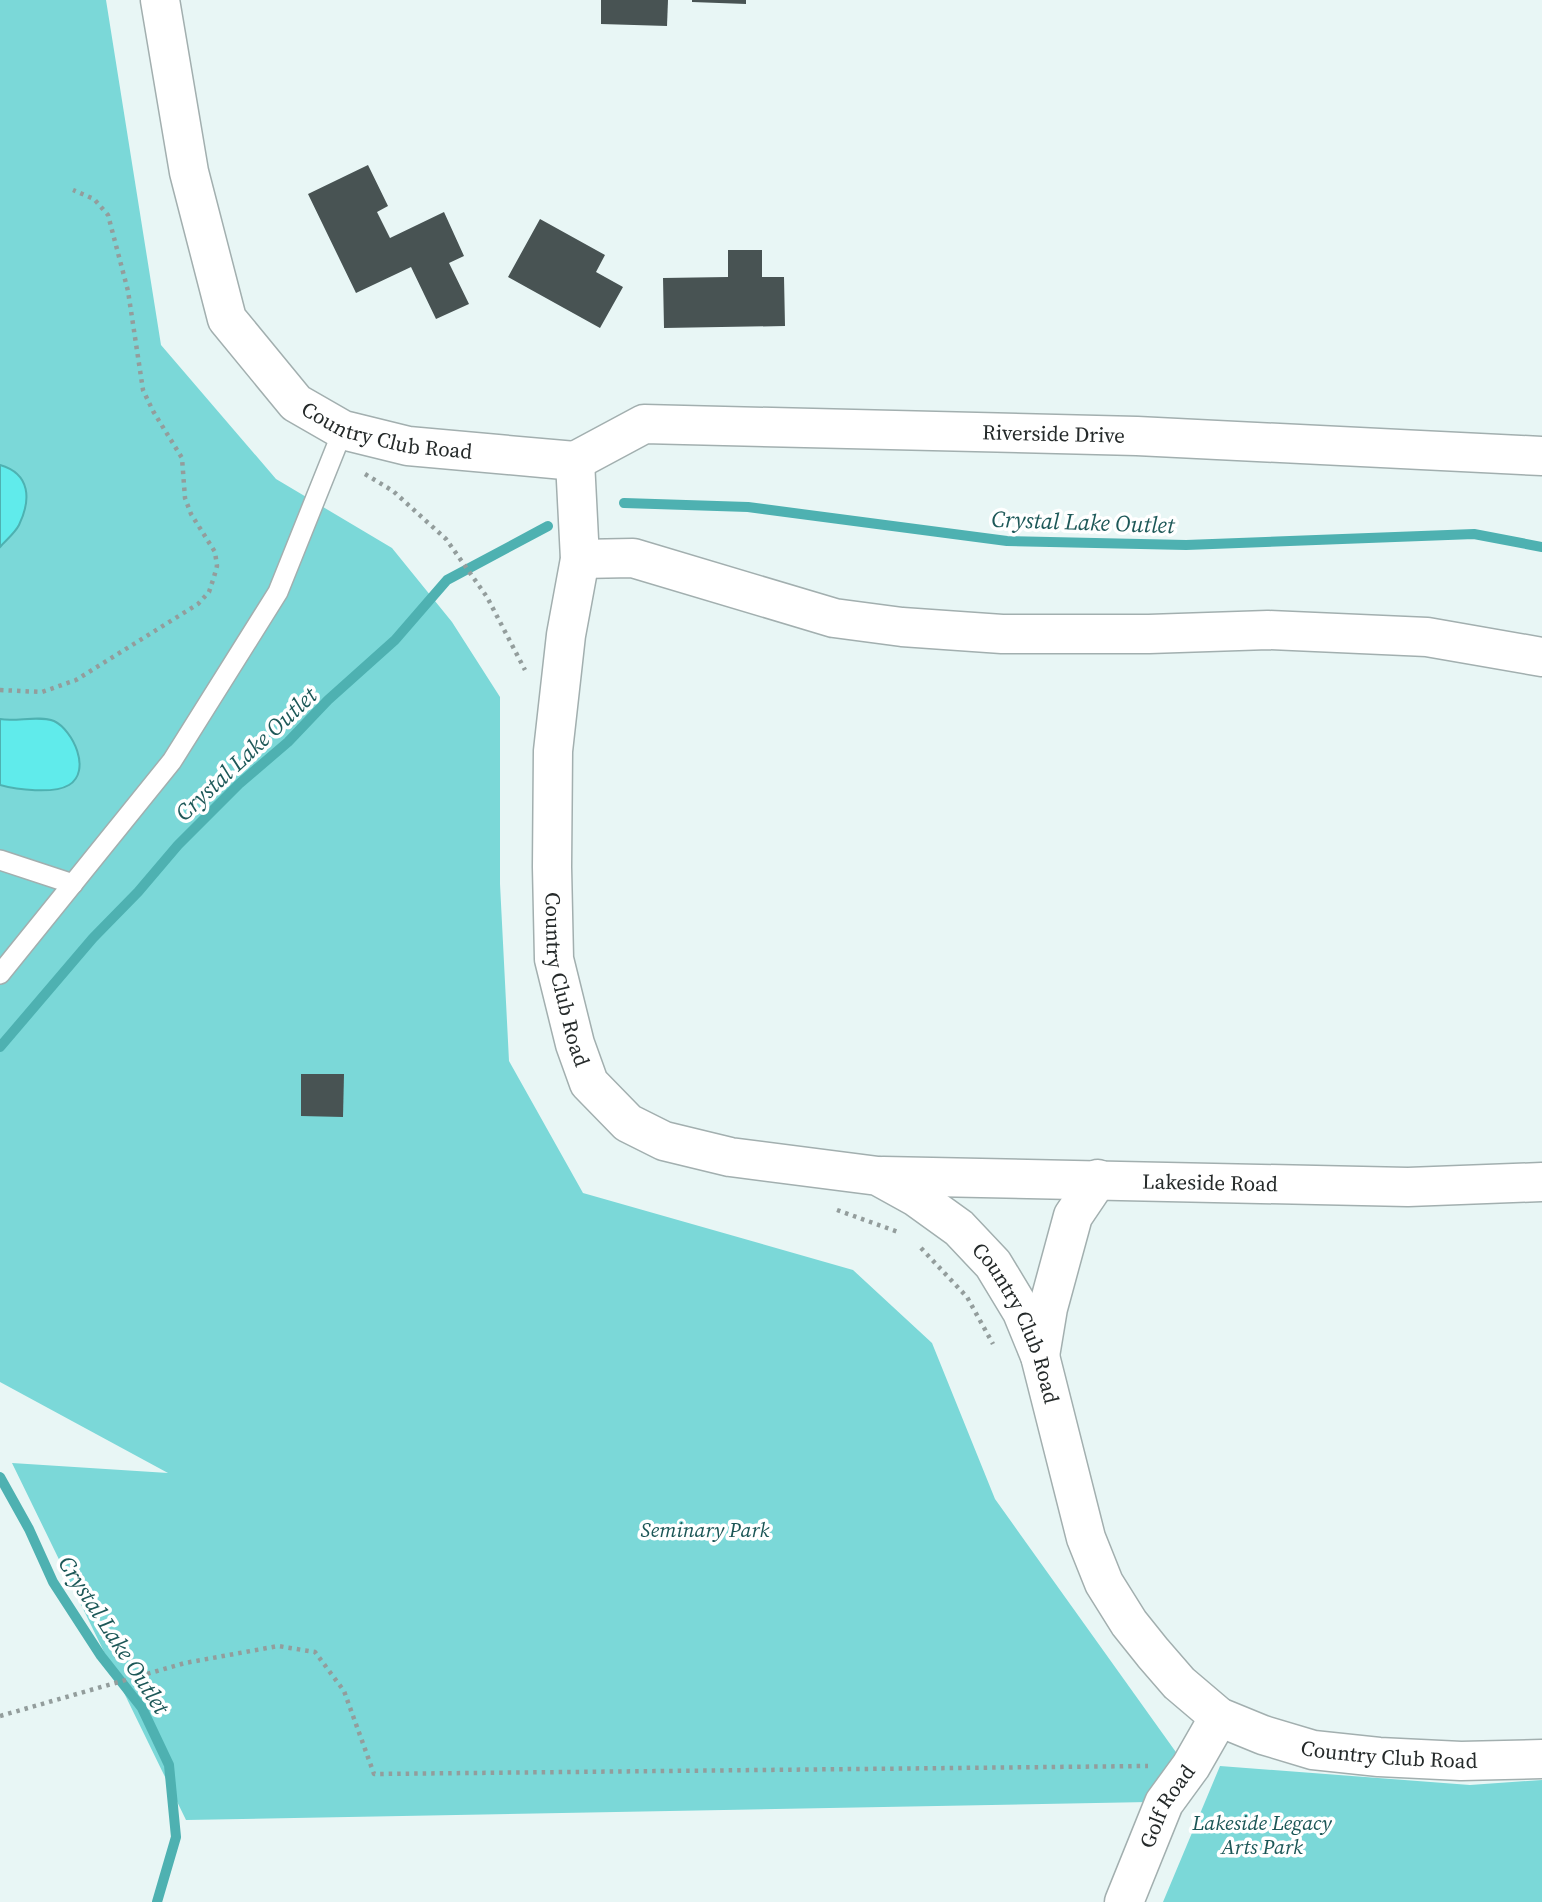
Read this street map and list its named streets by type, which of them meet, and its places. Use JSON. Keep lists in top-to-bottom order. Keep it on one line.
{"streets":{"street":["Country Club Road","Riverside Drive","Lakeside Road","Golf Road"]},"crossings":[["Country Club Road","Riverside Drive"],["Country Club Road","Lakeside Road"],["Country Club Road","Golf Road"]],"water":["Crystal Lake Outlet"],"parks":["Seminary Park","Lakeside Legacy Arts Park"]}
